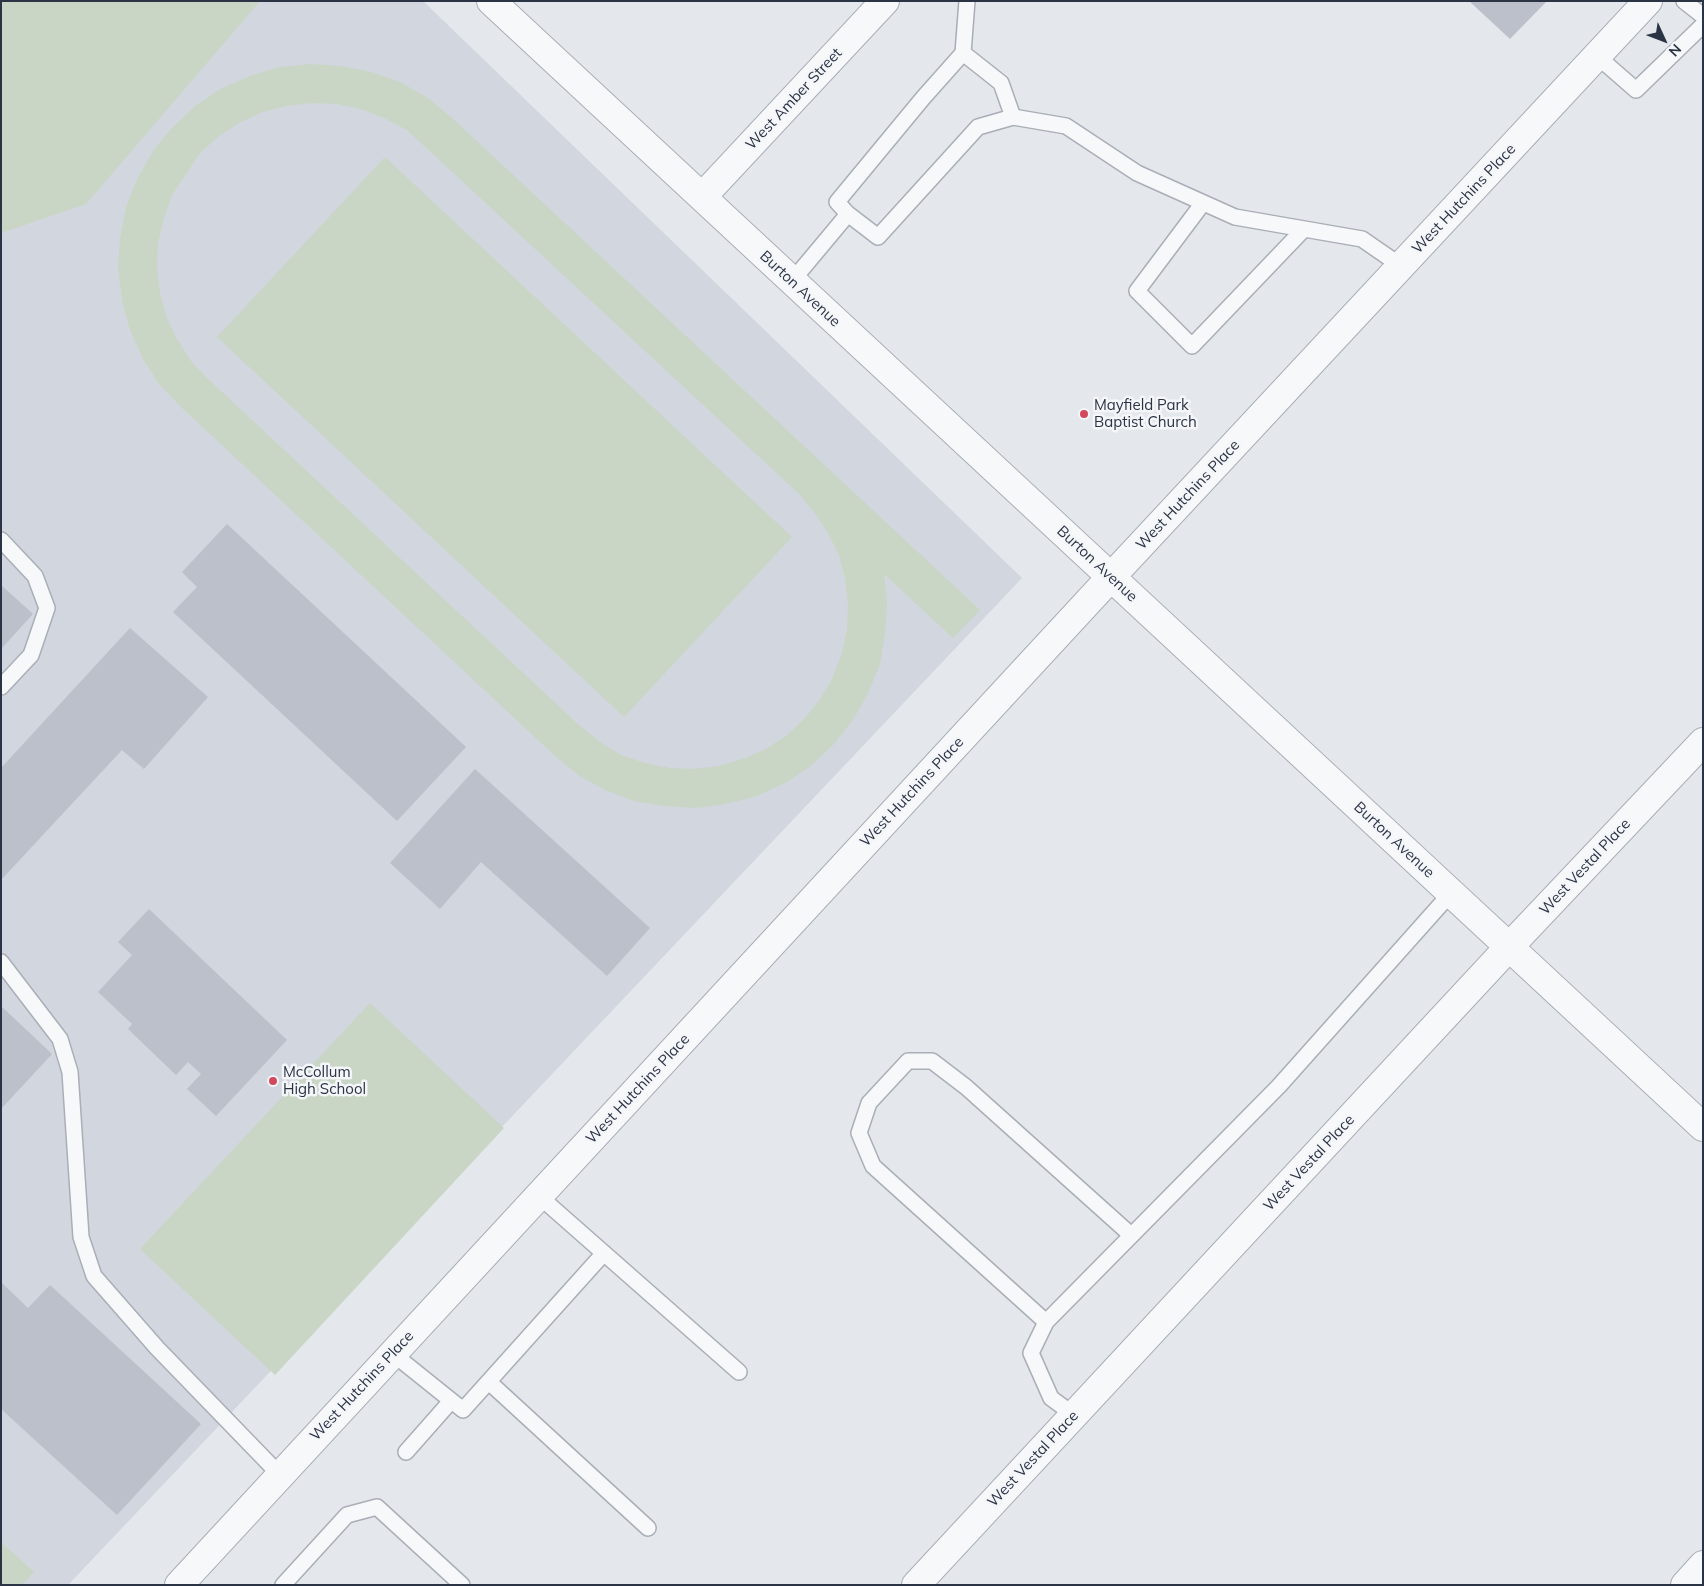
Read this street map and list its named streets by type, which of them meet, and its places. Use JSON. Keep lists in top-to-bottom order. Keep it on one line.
{"streets":{"street":["West Amber Street","West Hutchins Place","Burton Avenue","West Vestal Place"]},"crossings":[["West Amber Street","Burton Avenue"],["West Hutchins Place","Burton Avenue"],["Burton Avenue","West Vestal Place"]],"places":["Mayfield Park Baptist Church","McCollum High School"],"north":"bottom right"}
